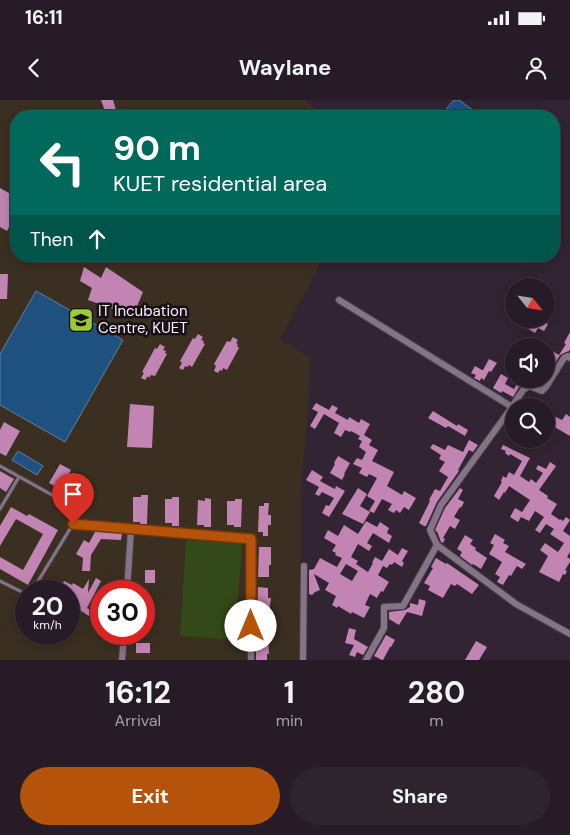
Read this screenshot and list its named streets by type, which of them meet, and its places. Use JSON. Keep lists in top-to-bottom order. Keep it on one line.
{"places":{"school or university":["IT Incubation Centre, KUET"]},"north":"bottom right","page":{"status":"16:11","header":"Waylane","turn":["90 m","KUET residential area"],"then":"Then","speed":"20 km/h","limit":"30","eta":["16:12","Arrival","1","min","280","m"],"buttons":["Exit","Share"]}}
